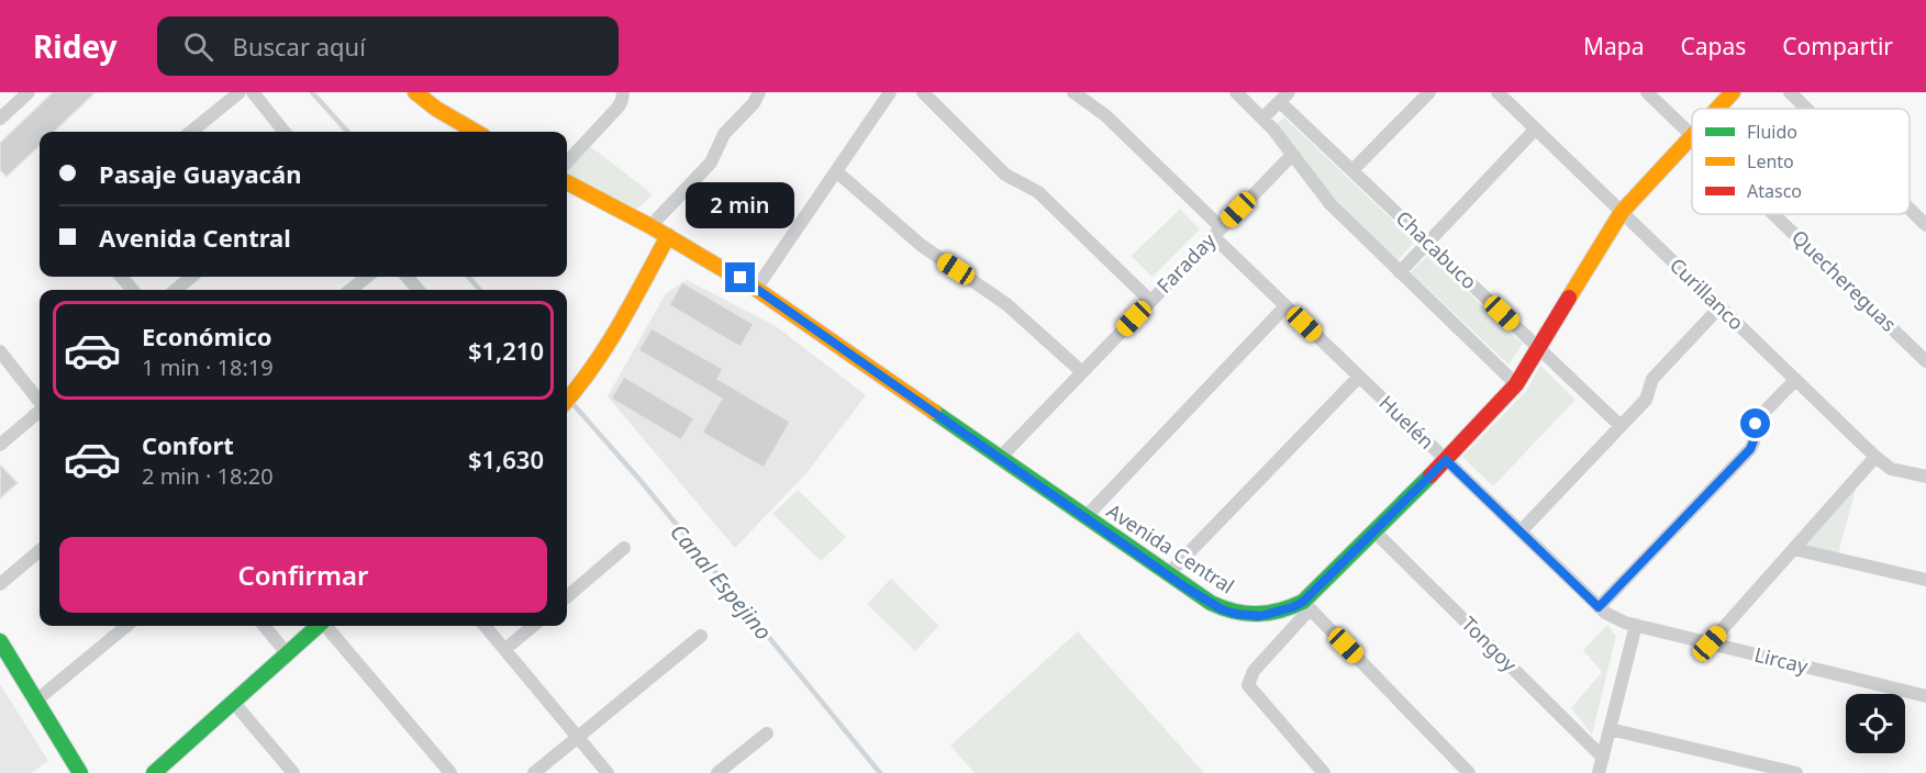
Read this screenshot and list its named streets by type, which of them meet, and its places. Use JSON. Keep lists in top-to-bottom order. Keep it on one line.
{"streets":{"street":["Chacabuco","Faraday","Quechereguas","Curillanco","Huelén","Avenida Central","Tongoy","Lircay"]},"crossings":[["Chacabuco","Faraday"],["Chacabuco","Avenida Central"],["Faraday","Huelén"],["Faraday","Avenida Central"],["Quechereguas","Avenida Central"],["Curillanco","Avenida Central"],["Huelén","Avenida Central"],["Huelén","Lircay"],["Avenida Central","Tongoy"]],"water":["Canal Espejino"],"legend":["Fluido","Lento","Atasco"],"page":{"header":"Ridey","search":"Buscar aquí","nav":["Mapa","Capas","Compartir"],"banner":["Pasaje Guayacán","Avenida Central"],"bubble":"2 min","list":[{"name":"Económico","note":"1 min · 18:19","value":"$1,210"},{"name":"Confort","note":"2 min · 18:20","value":"$1,630"}],"buttons":"Confirmar"}}
